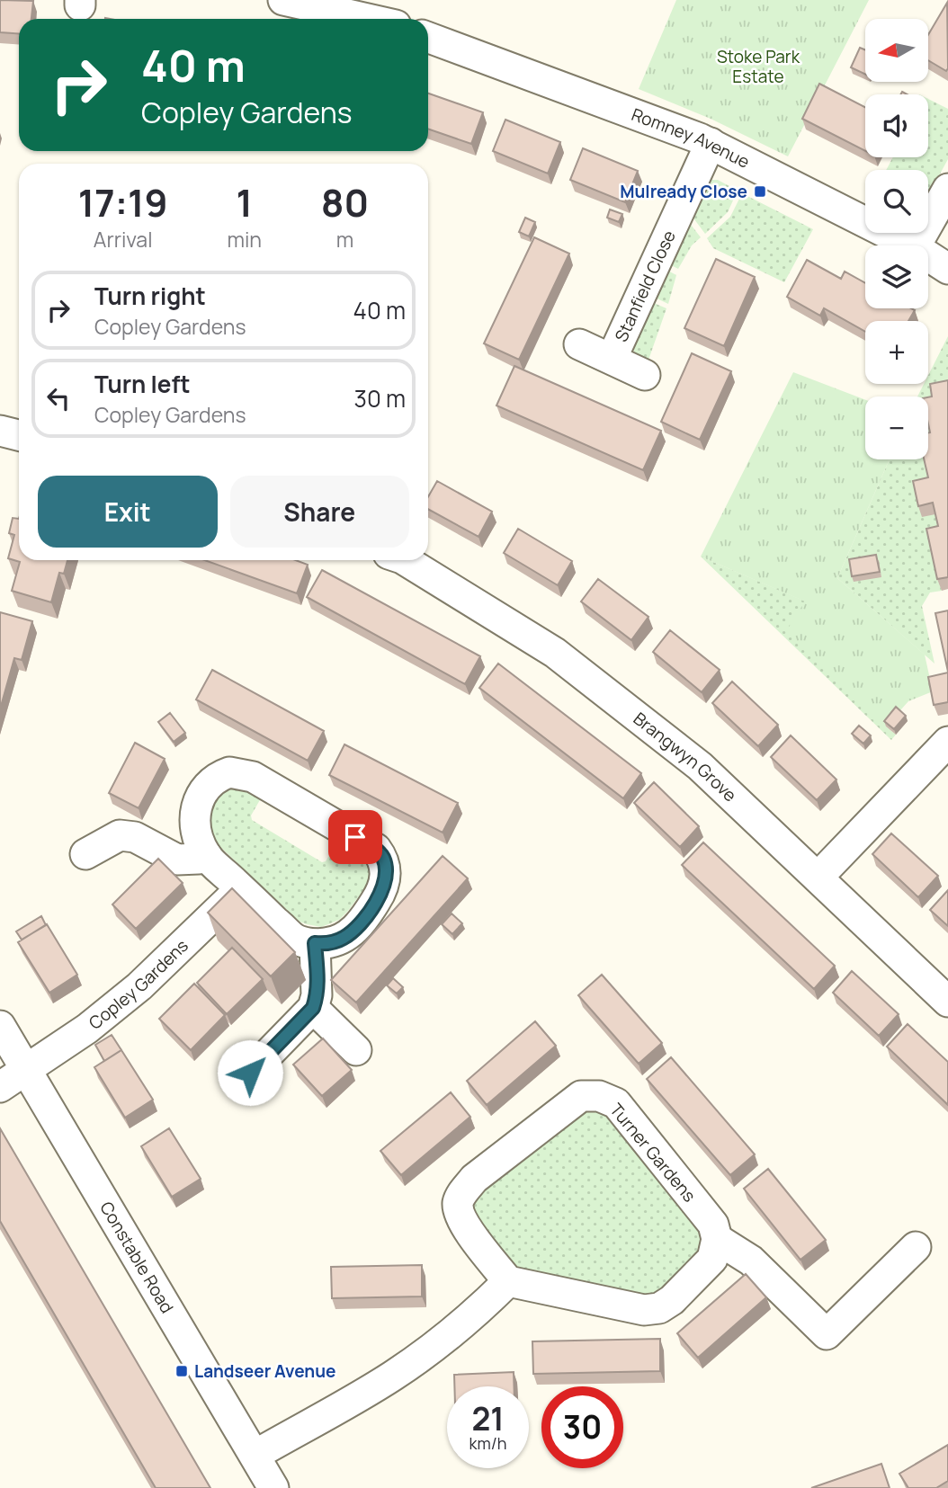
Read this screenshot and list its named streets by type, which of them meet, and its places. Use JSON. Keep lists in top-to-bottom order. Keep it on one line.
{"streets":{"street":["Romney Avenue","Stanfield Close","Brangwyn Grove","Copley Gardens","Turner Gardens","Constable Road"]},"crossings":[["Romney Avenue","Stanfield Close"],["Copley Gardens","Constable Road"]],"parks":["Stoke Park Estate"],"places":{"transit":["Mulready Close","Landseer Avenue"]},"north":"left","page":{"map_buttons":["+","−"],"turn":["40 m","Copley Gardens"],"eta":["17:19","Arrival","1","min","80","m"],"list":[{"name":"Turn right","note":"Copley Gardens","value":"40 m"},{"name":"Turn left","note":"Copley Gardens","value":"30 m"}],"buttons":["Exit","Share"],"speed":"21 km/h","limit":"30"}}
